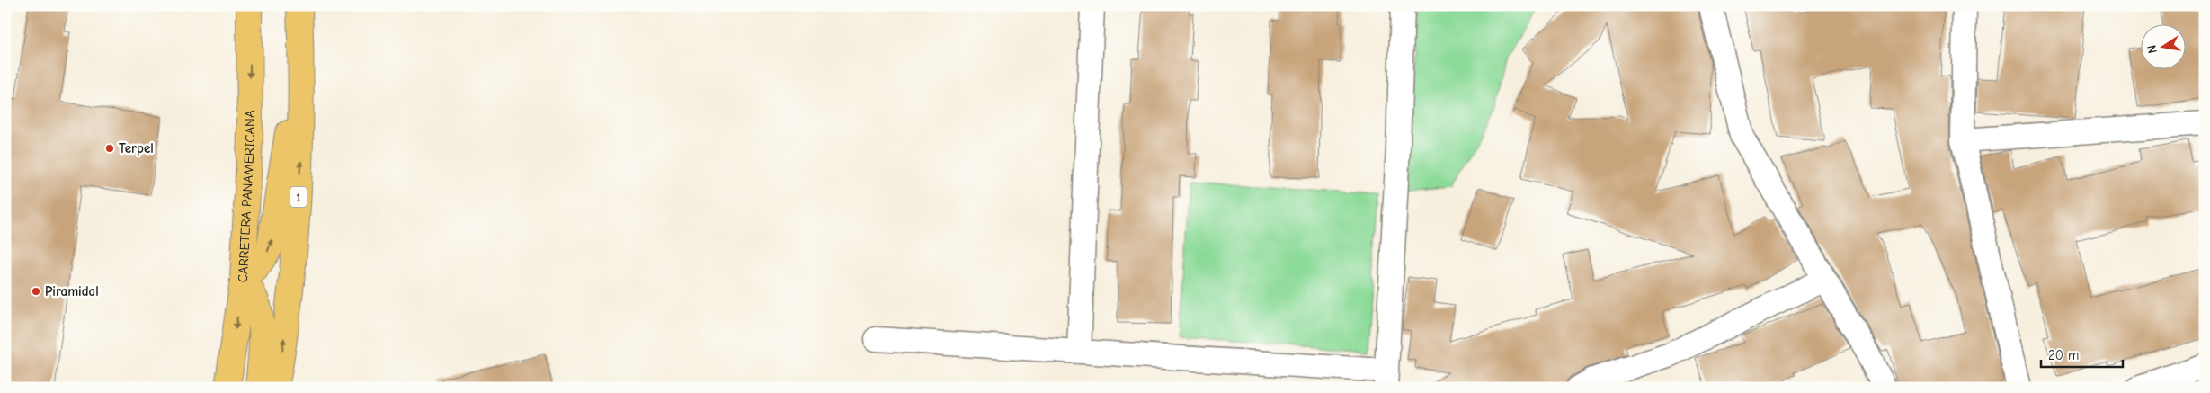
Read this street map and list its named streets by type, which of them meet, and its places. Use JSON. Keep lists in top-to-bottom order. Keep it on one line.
{"streets":{"highway":["CARRETERA PANAMERICANA","1"]},"places":["Terpel","Piramidal"],"scale_bar":"20 m","north":"left"}
